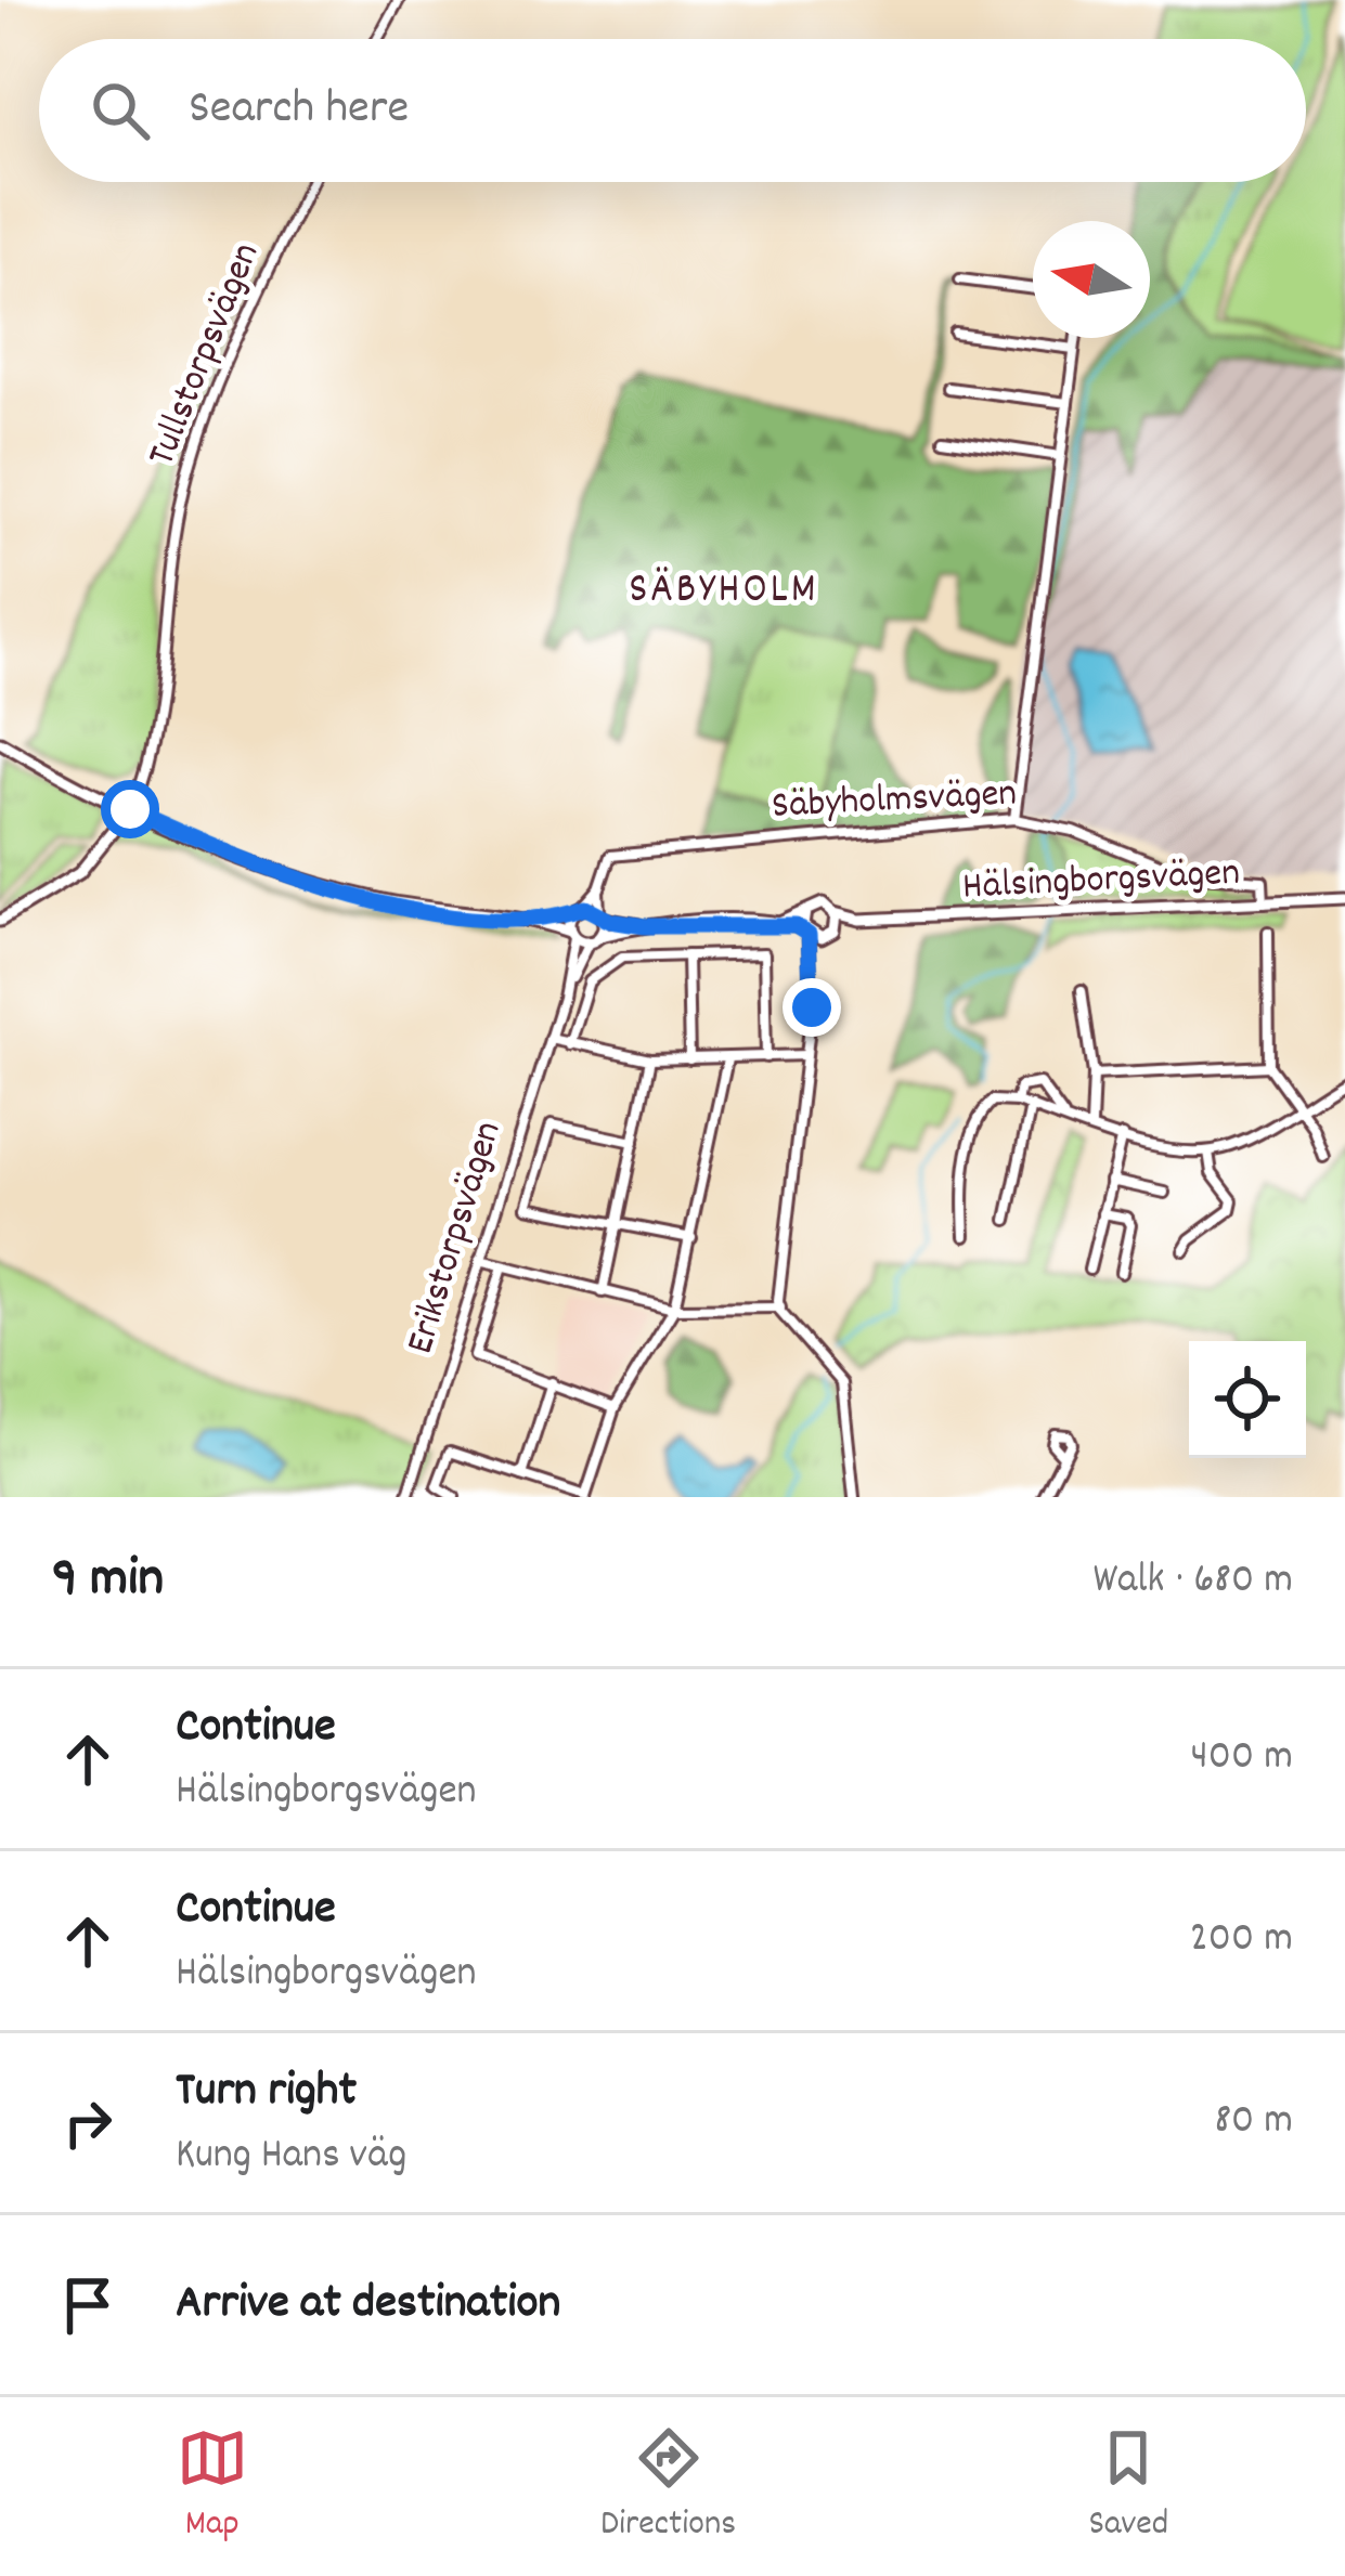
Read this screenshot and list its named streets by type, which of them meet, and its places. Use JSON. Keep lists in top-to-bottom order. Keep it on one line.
{"streets":{"main road":["Hälsingborgsvägen"],"street":["Tullstorpsvägen","Säbyholmsvägen","Erikstorpsvägen"]},"crossings":[["Säbyholmsvägen","Hälsingborgsvägen"]],"districts":["SÄBYHOLM"],"north":"left","page":{"search":"Search here","heading":["9 min","Walk · 680 m"],"list":[["Continue","Hälsingborgsvägen","400 m"],["Continue","Hälsingborgsvägen","200 m"],["Turn right","Kung Hans väg","80 m"],"Arrive at destination"],"nav":["Map","Directions","Saved"]}}
